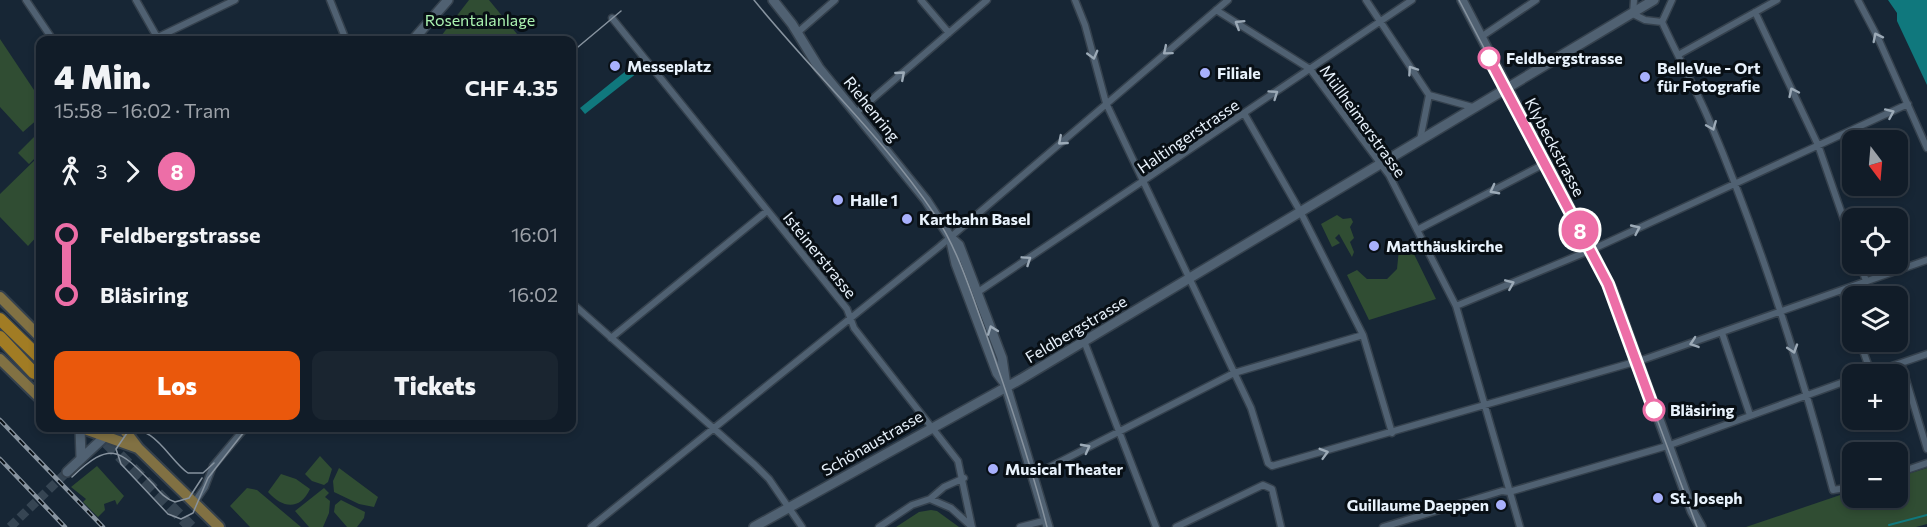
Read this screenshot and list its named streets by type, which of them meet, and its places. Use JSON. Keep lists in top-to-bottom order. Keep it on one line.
{"streets":{"main road":["Riehenring","Klybeckstrasse","Feldbergstrasse","Schönaustrasse"],"street":["Müllheimerstrasse","Haltingerstrasse","Isteinerstrasse"]},"crossings":[["Riehenring","Haltingerstrasse"],["Riehenring","Feldbergstrasse"],["Riehenring","Schönaustrasse"],["Müllheimerstrasse","Haltingerstrasse"],["Müllheimerstrasse","Feldbergstrasse"],["Klybeckstrasse","Feldbergstrasse"],["Isteinerstrasse","Schönaustrasse"],["Feldbergstrasse","Schönaustrasse"]],"one_way":["Haltingerstrasse"],"parks":["Rosentalanlage"],"places":["Feldbergstrasse","Messeplatz","Filiale","BelleVue - Ort für Fotografie","Halle 1","Kartbahn Basel","Matthäuskirche","Bläsiring","Musical Theater","St. Joseph","Guillaume Daeppen"],"lines":["tram line 8"],"north":"bottom","page":{"on_map":"8","heading":["4 Min.","15:58 – 16:02 · Tram","CHF 4.35"],"map_buttons":["+","−"],"legs":["3","8"],"list":[{"name":"Feldbergstrasse","value":"16:01"},{"name":"Bläsiring","value":"16:02"}],"buttons":["Los","Tickets"]}}
